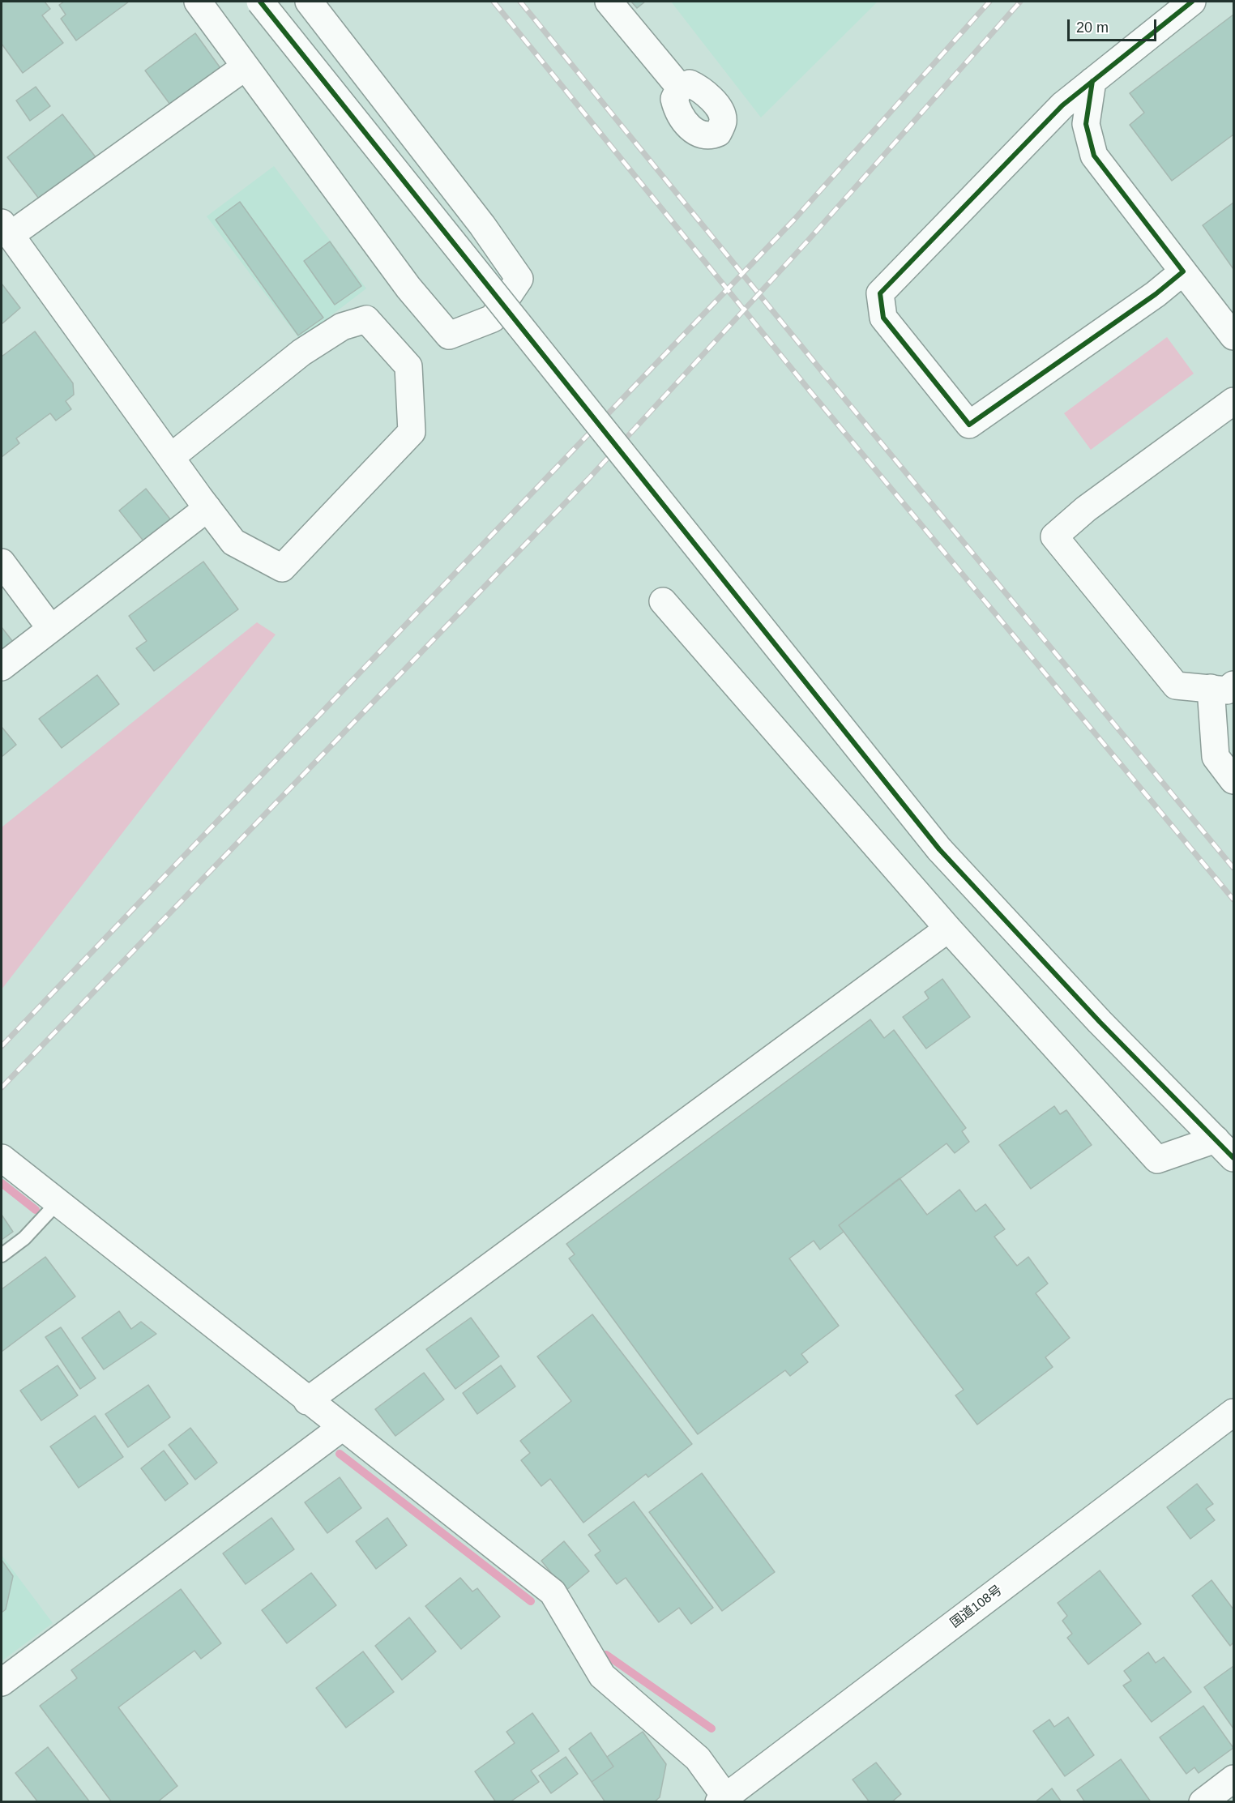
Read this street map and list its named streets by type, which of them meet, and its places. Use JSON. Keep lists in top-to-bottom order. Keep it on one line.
{"streets":{"main road":["国道108号"]},"scale_bar":"20 m"}
